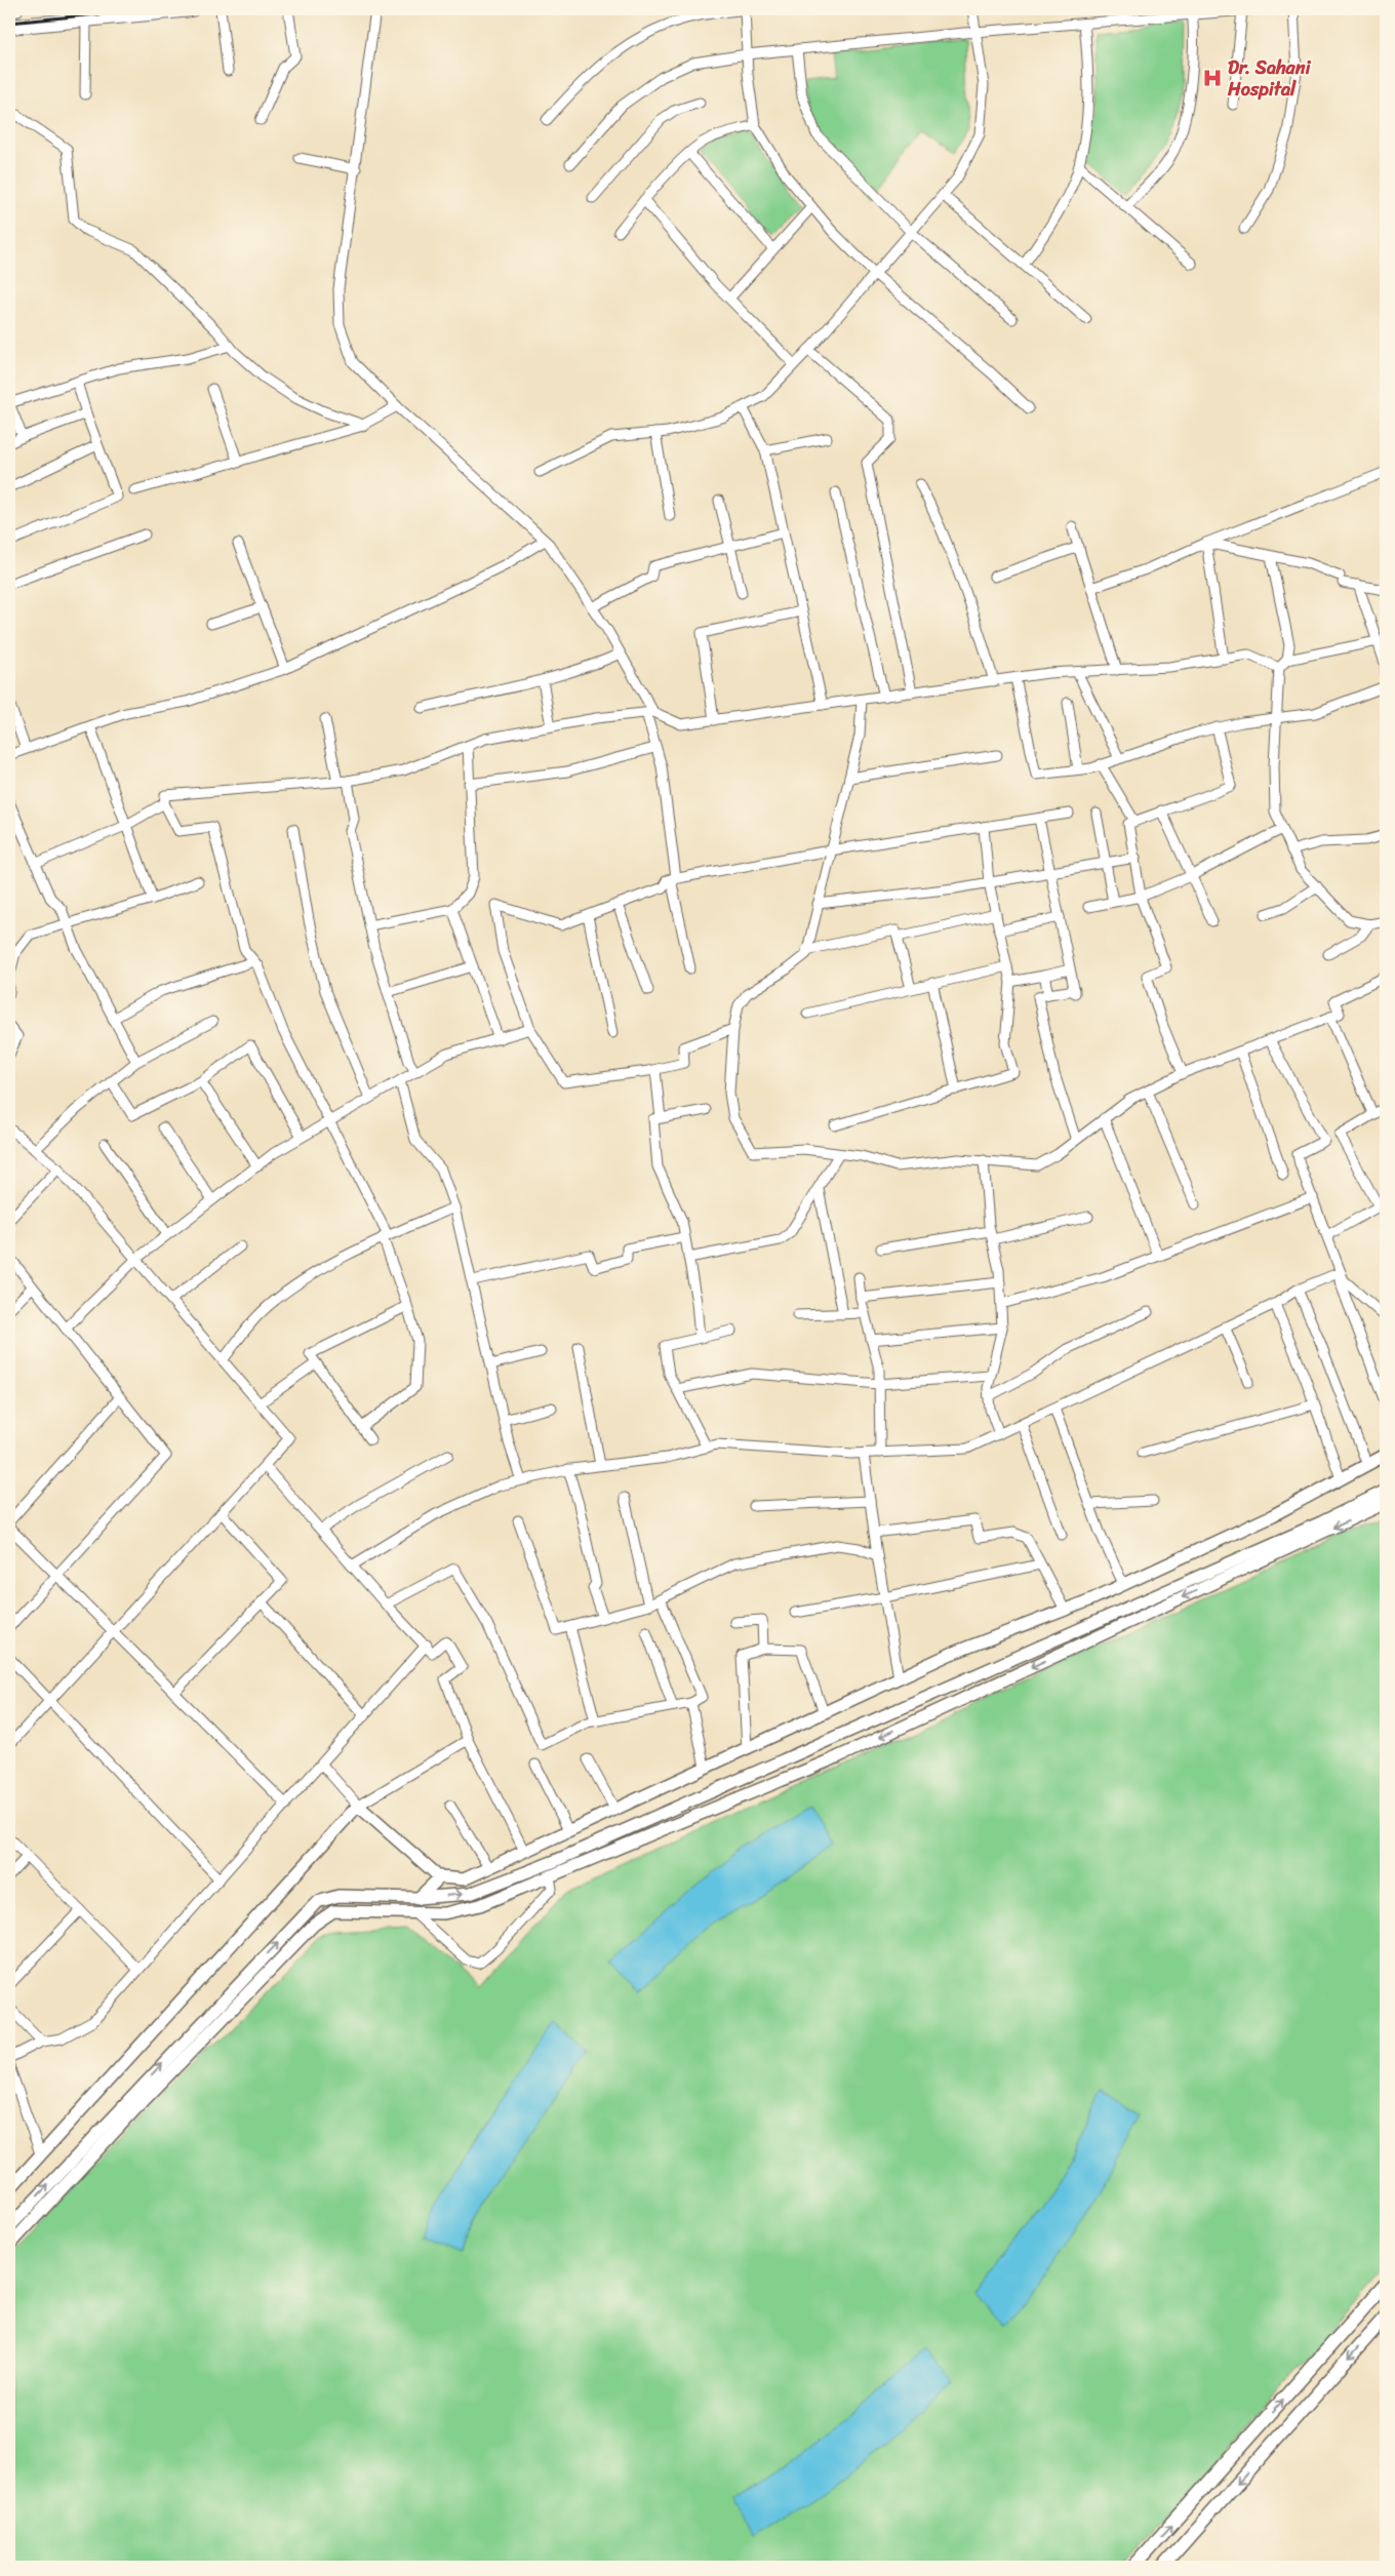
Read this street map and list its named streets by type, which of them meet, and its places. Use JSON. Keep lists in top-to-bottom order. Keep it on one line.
{"places":{"hospital":["Dr. Sahani Hospital"]}}
